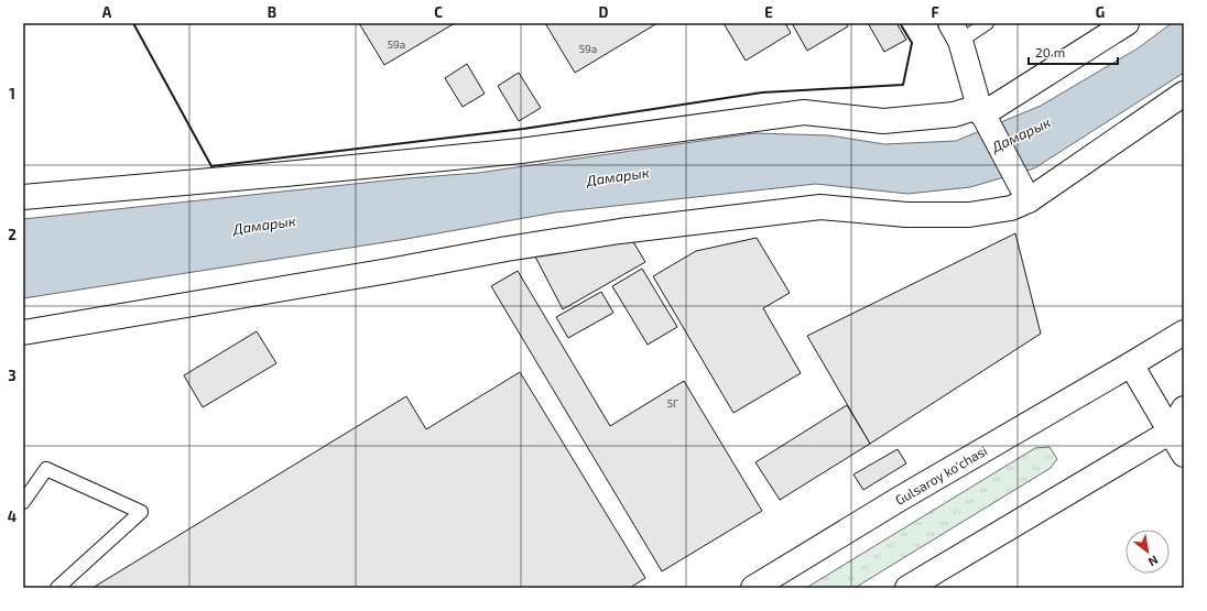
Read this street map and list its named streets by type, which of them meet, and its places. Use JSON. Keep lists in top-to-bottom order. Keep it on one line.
{"streets":{"street":["Gulsaroy ko'chasi"]},"water":["Дамарык"],"house_numbers":["59а","59а","5Г"],"scale_bar":"20 m","north":"bottom right","grid":{"columns":["A","B","C","D","E","F","G"],"rows":["1","2","3","4"]}}
